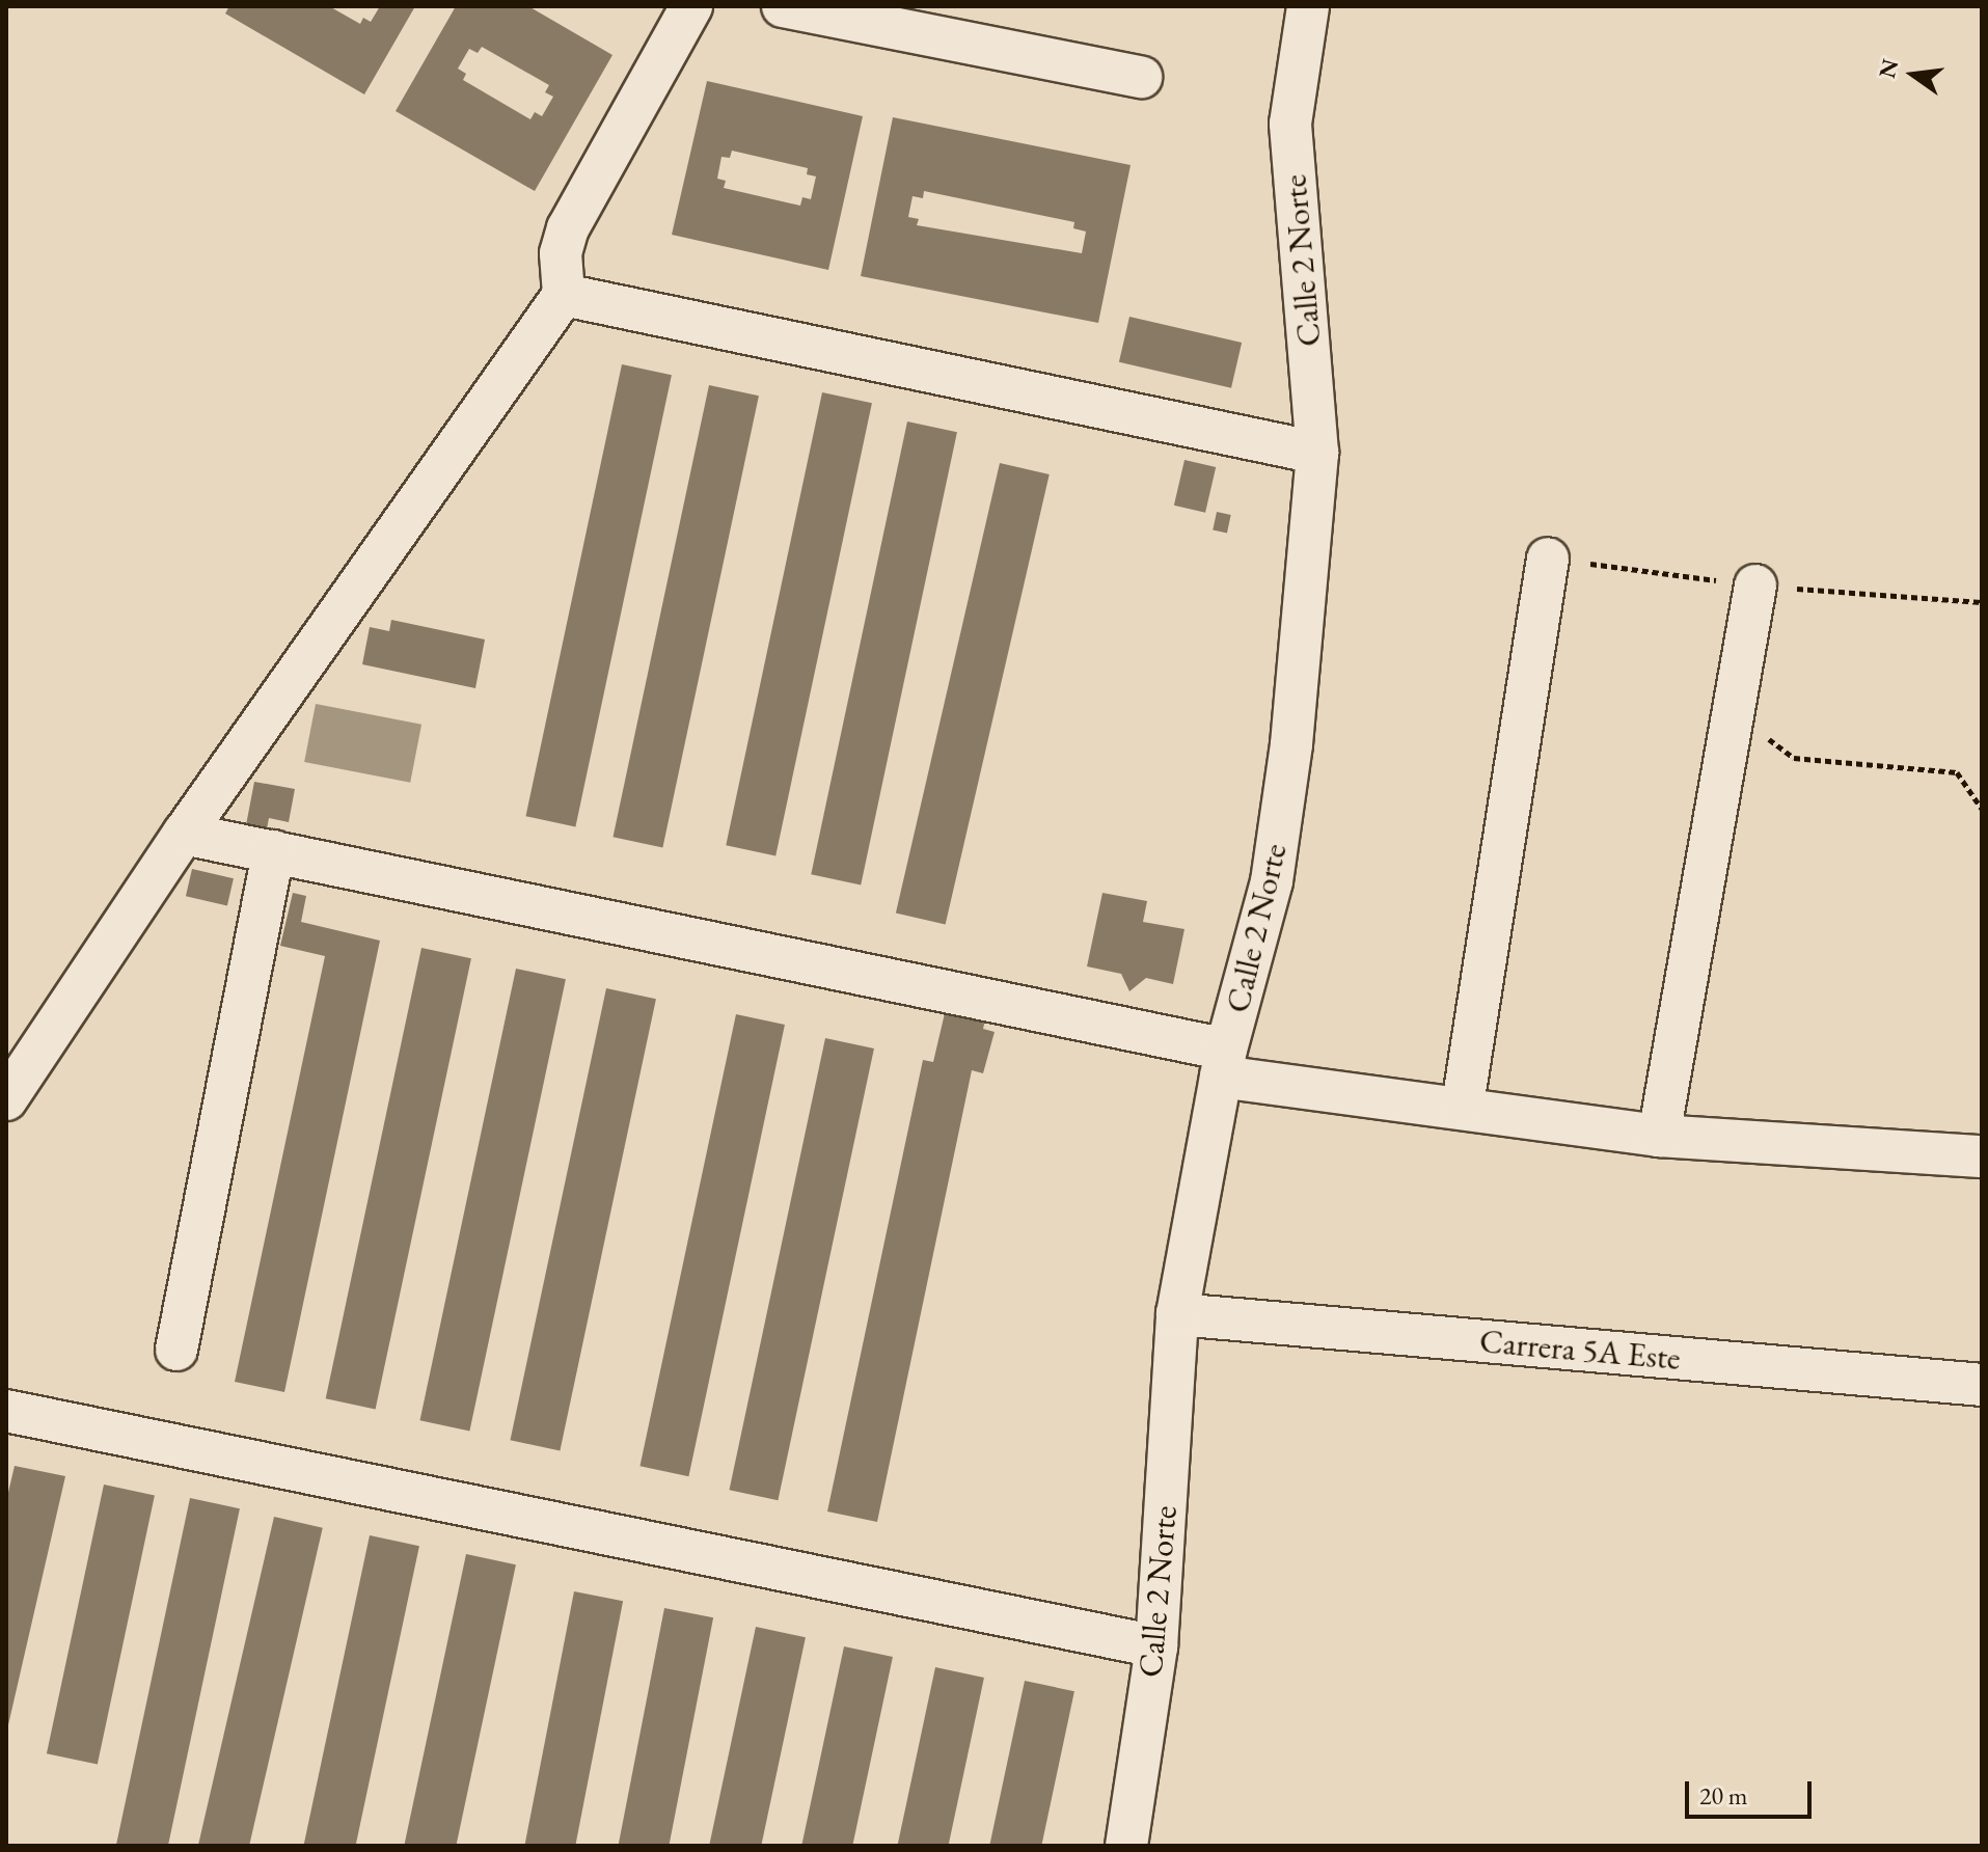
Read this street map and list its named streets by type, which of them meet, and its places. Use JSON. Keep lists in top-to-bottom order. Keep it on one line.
{"streets":{"street":["Calle 2 Norte","Carrera 5A Este"]},"crossings":[["Calle 2 Norte","Carrera 5A Este"]],"scale_bar":"20 m","north":"left"}
